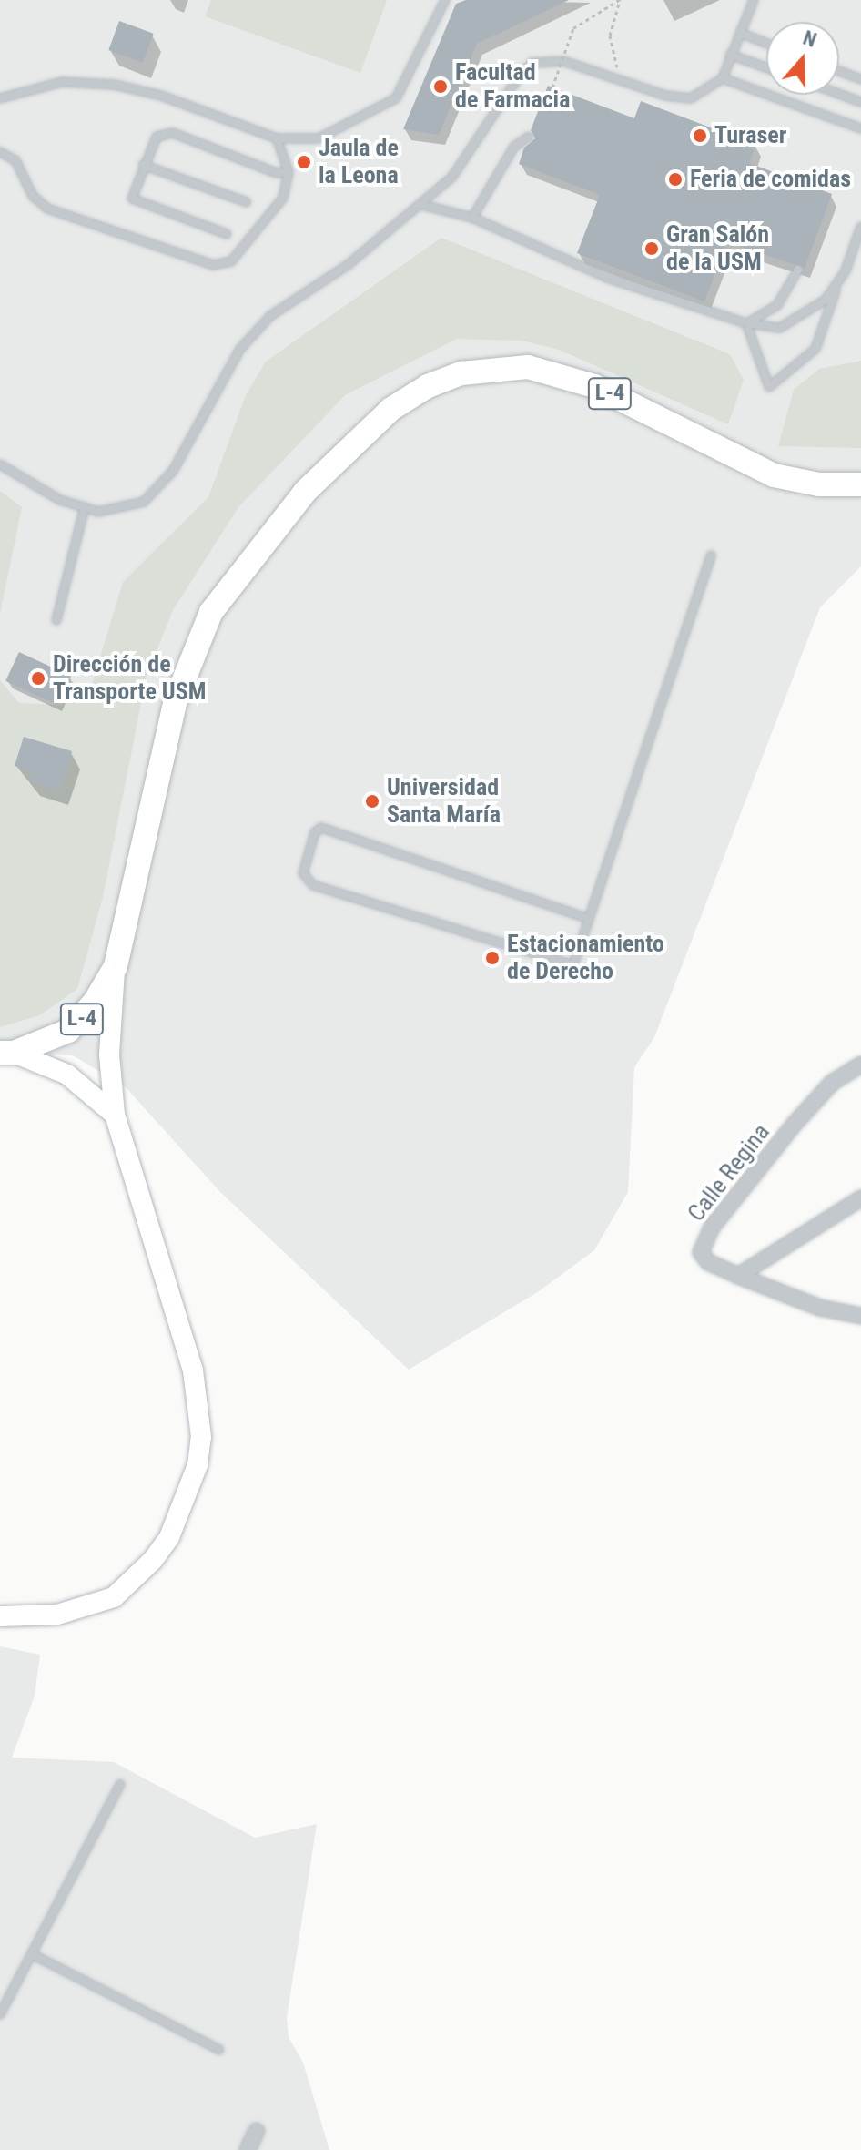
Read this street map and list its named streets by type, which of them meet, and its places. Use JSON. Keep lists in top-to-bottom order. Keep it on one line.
{"streets":{"main road":["L-4"],"street":["Calle Regina"]},"places":["Facultad de Farmacia","Turaser","Jaula de la Leona","Feria de comidas","Gran Salón de la USM","Dirección de Transporte USM","Universidad Santa María","Estacionamiento de Derecho"],"north":"top"}
